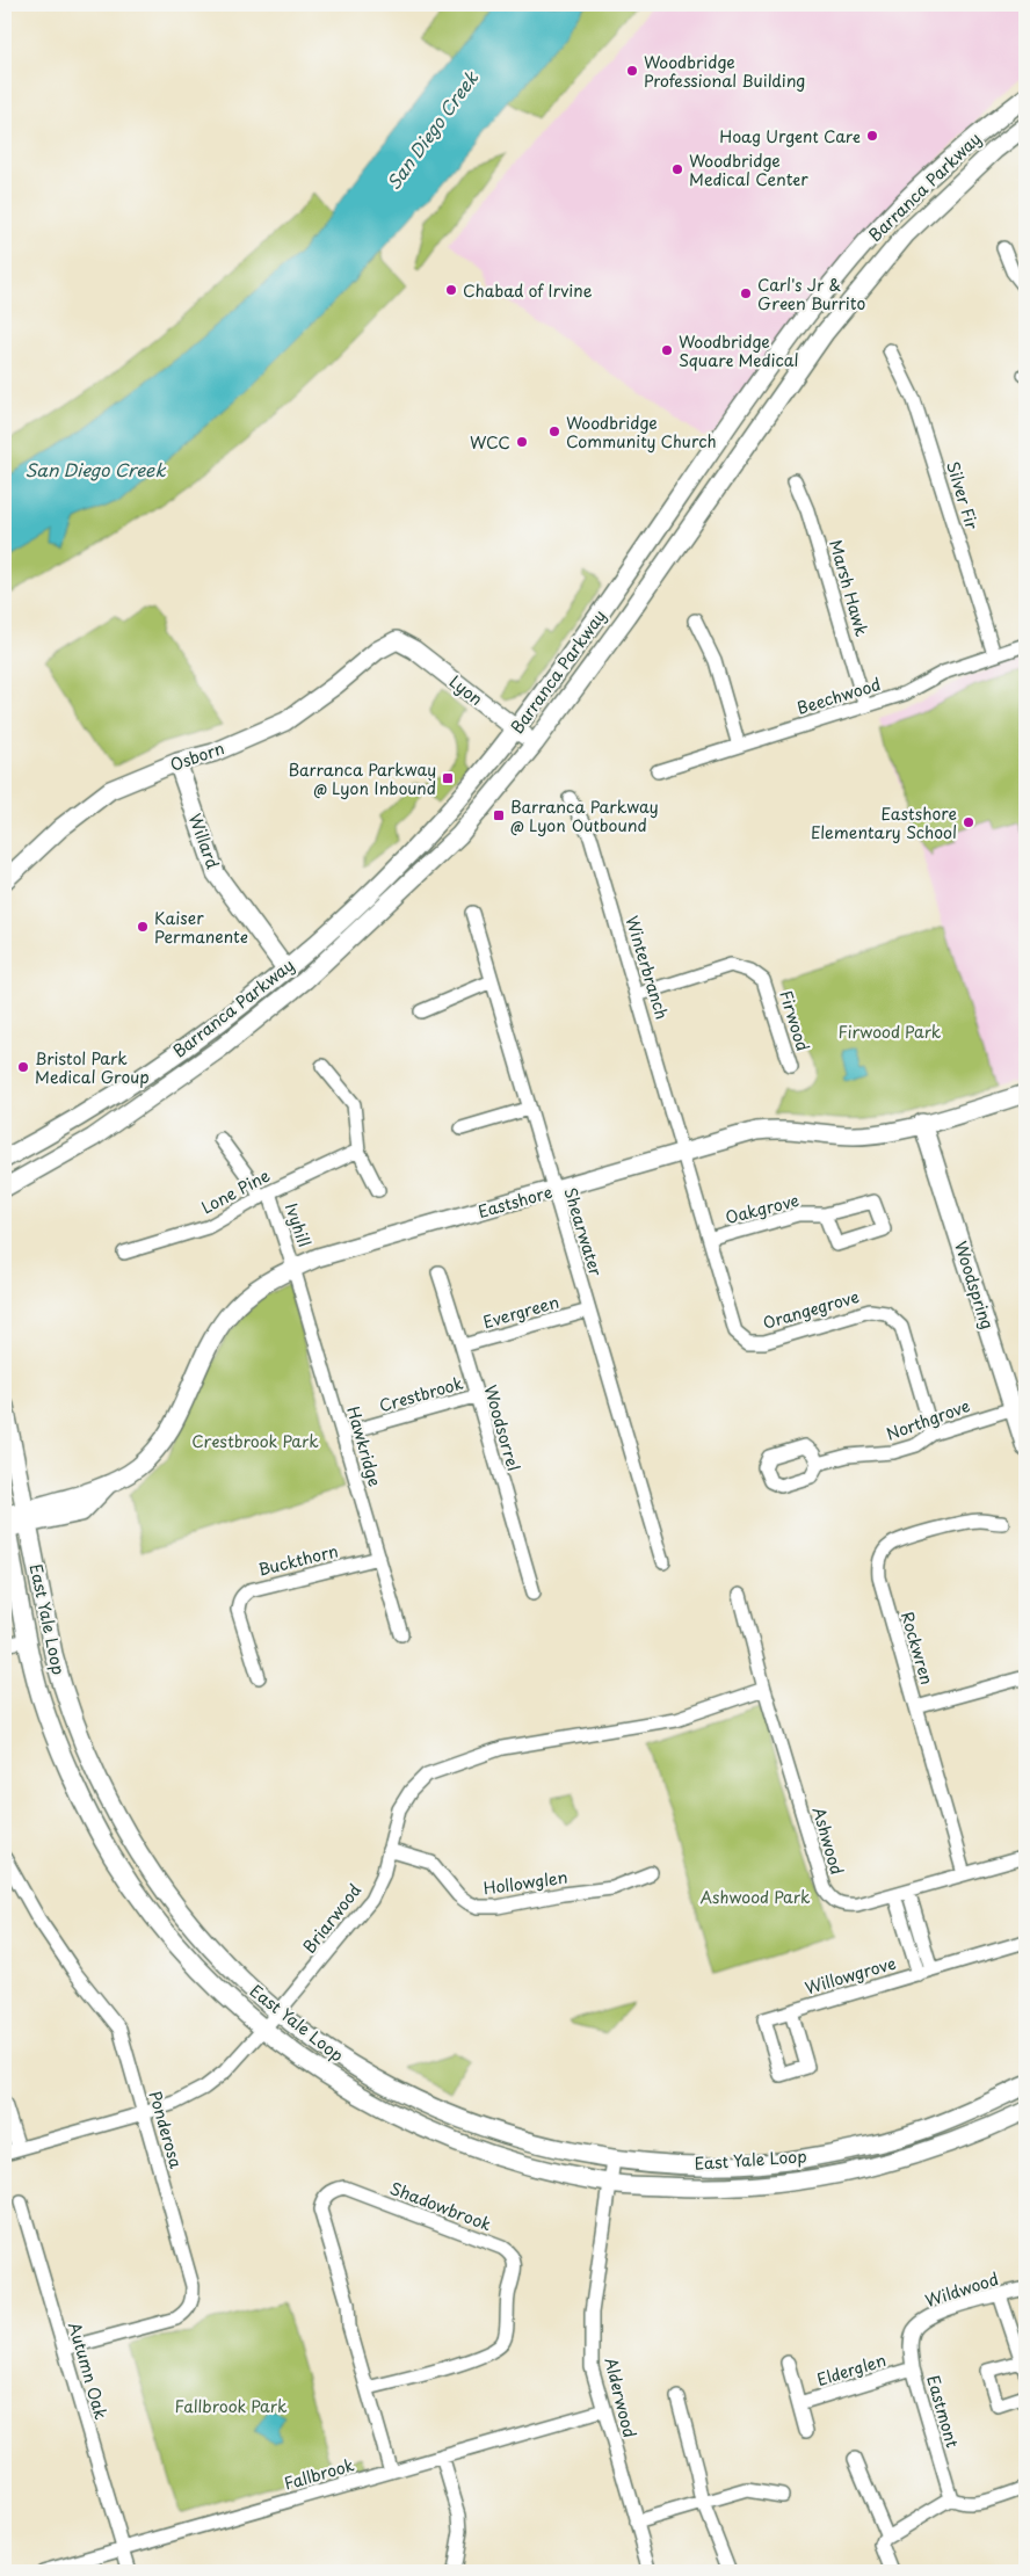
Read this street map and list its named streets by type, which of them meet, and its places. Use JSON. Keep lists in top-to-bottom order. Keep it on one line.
{"streets":{"main road":["Barranca Parkway","Lyon","Osborn","Willard","Eastshore","Woodspring","East Yale Loop"],"street":["Silver Fir","Marsh Hawk","Beechwood","Winterbranch","Firwood","Lone Pine","Oakgrove","Ivyhill","Shearwater","Orangegrove","Evergreen","Crestbrook","Northgrove","Woodsorrel","Hawkridge","Buckthorn","Rockwren","Ashwood","Hollowglen","Briarwood","Willowgrove","Ponderosa","Shadowbrook","Wildwood","Elderglen","Autumn Oak","Alderwood","Eastmont","Fallbrook"]},"crossings":[["Barranca Parkway","Lyon"],["Barranca Parkway","Willard"],["Silver Fir","Beechwood"],["Marsh Hawk","Beechwood"],["Lyon","Osborn"],["Osborn","Willard"],["Winterbranch","Firwood"],["Winterbranch","Eastshore"],["Winterbranch","Orangegrove"],["Lone Pine","Ivyhill"],["Eastshore","Ivyhill"],["Eastshore","Shearwater"],["Eastshore","Woodspring"],["Eastshore","Orangegrove"],["Eastshore","Hawkridge"],["Eastshore","East Yale Loop"],["Oakgrove","Orangegrove"],["Ivyhill","Hawkridge"],["Shearwater","Evergreen"],["Woodspring","Northgrove"],["Orangegrove","Northgrove"],["Evergreen","Woodsorrel"],["Crestbrook","Woodsorrel"],["Crestbrook","Hawkridge"],["Hawkridge","Buckthorn"],["East Yale Loop","Briarwood"],["East Yale Loop","Alderwood"],["Rockwren","Ashwood"],["Ashwood","Briarwood"],["Ashwood","Willowgrove"],["Hollowglen","Briarwood"],["Briarwood","Ponderosa"],["Ponderosa","Autumn Oak"],["Shadowbrook","Fallbrook"],["Wildwood","Eastmont"],["Elderglen","Eastmont"],["Autumn Oak","Fallbrook"],["Alderwood","Fallbrook"]],"water":["San Diego Creek"],"parks":["Firwood Park","Crestbrook Park","Ashwood Park","Fallbrook Park"],"places":{"other":["Woodbridge Professional Building","Hoag Urgent Care","Woodbridge Medical Center","Chabad of Irvine","Carl's Jr & Green Burrito","Woodbridge Square Medical","Woodbridge Community Church","WCC","Eastshore Elementary School","Kaiser Permanente","Bristol Park Medical Group"],"transit":["Barranca Parkway @ Lyon Inbound","Barranca Parkway @ Lyon Outbound"]}}
